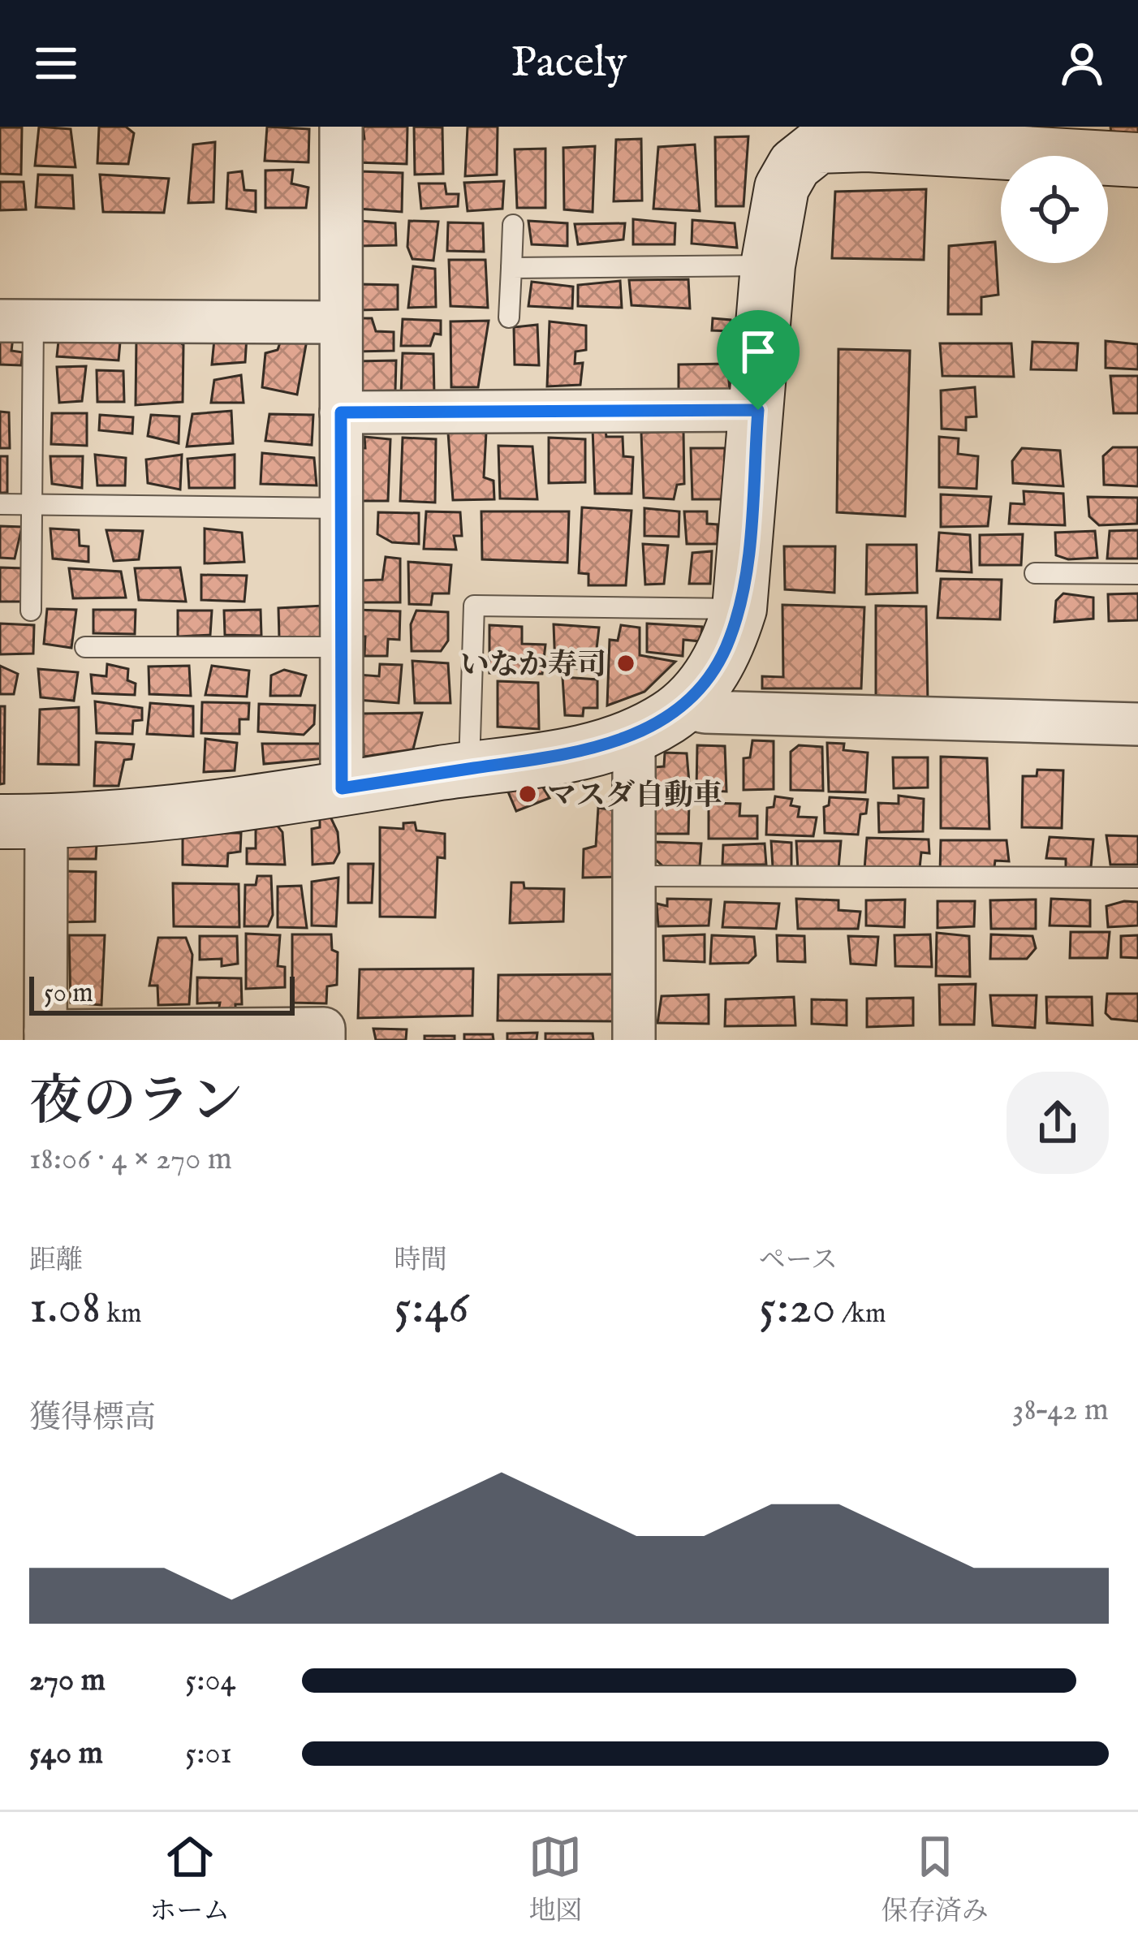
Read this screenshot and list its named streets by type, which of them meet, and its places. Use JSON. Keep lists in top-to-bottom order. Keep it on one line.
{"places":["いなか寿司","マスダ自動車"],"scale_bar":"50 m","page":{"header":"Pacely","scale":"50 m","heading":["夜のラン","18:06 · 4 × 270 m"],"stats":[["距離","1.08 km"],["時間","5:46"],["ペース","5:20 /km"]],"chart":["獲得標高","38–42 m"],"list":[{"name":"270 m","note":"5:04"},{"name":"540 m","note":"5:01"}],"tabs":["ホーム","地図","保存済み"]}}
